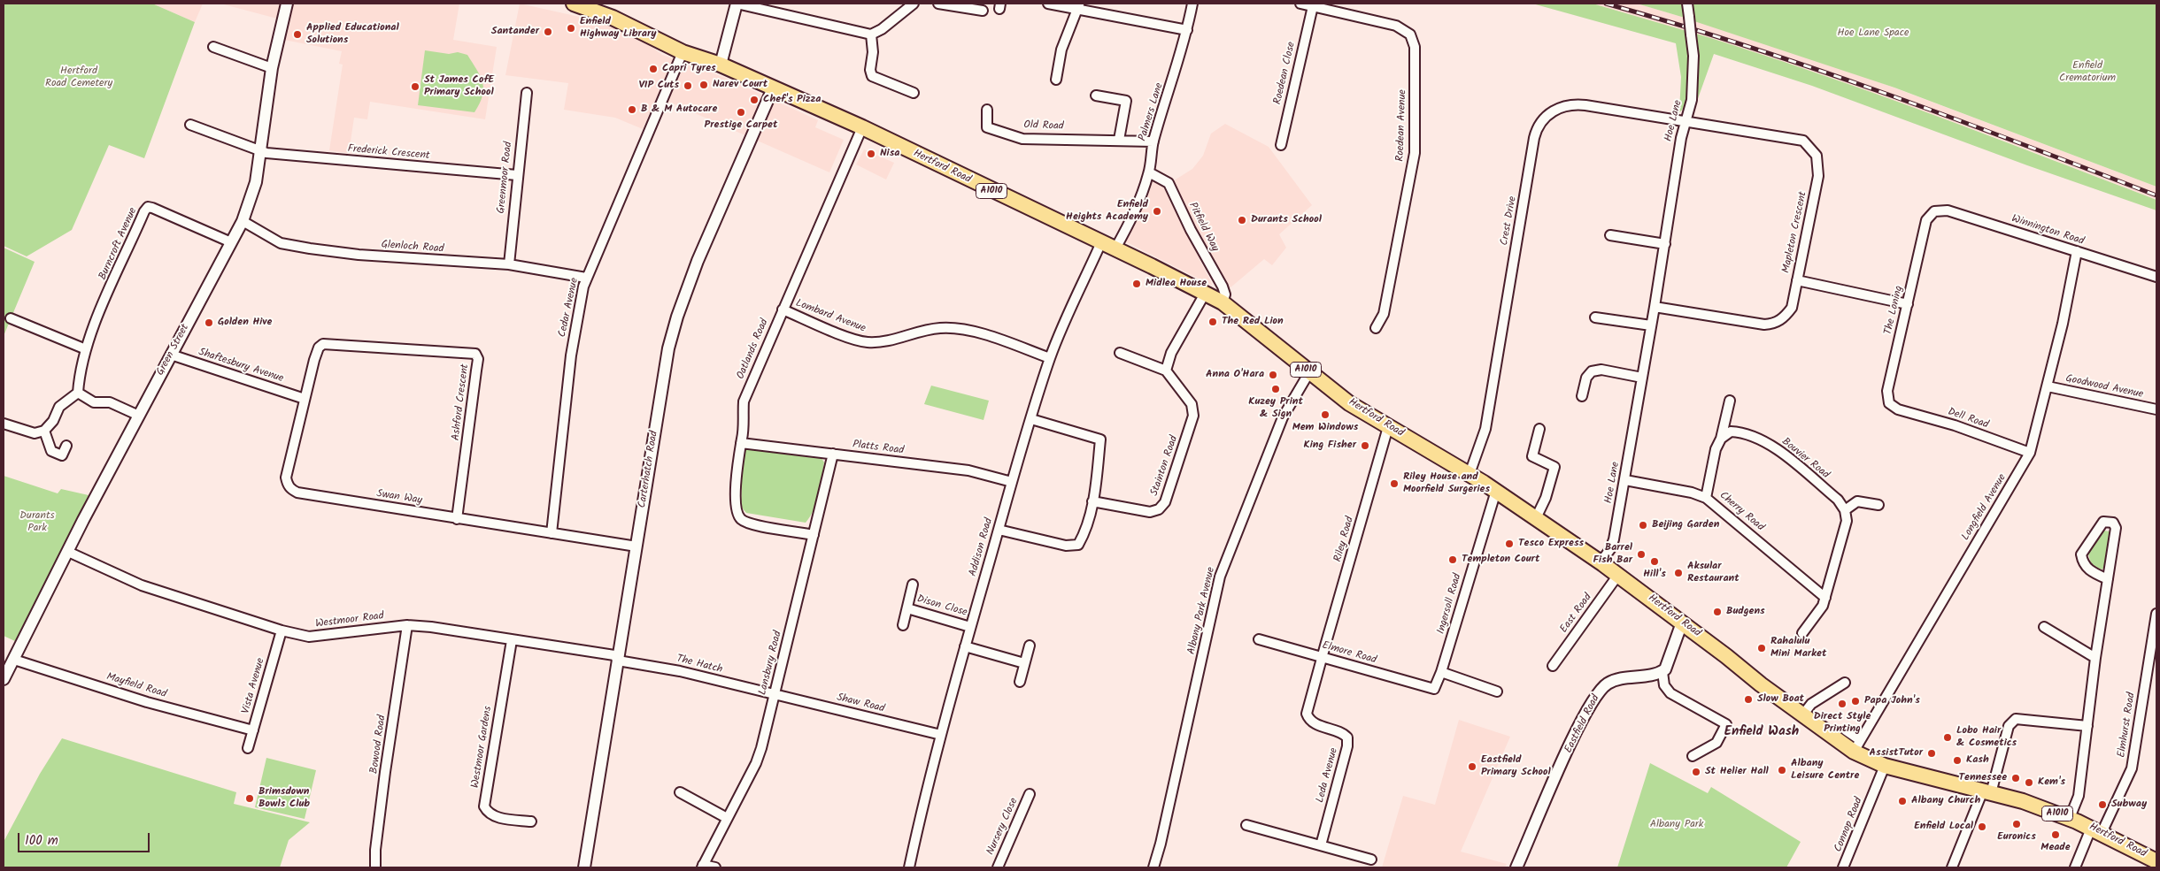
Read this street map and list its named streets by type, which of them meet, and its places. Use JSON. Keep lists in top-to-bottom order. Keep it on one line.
{"streets":{"main road":["Hertford Road","A1010"],"street":["Roedean Close","Palmers Lane","Hoe Lane","Roedean Avenue","Old Road","Frederick Crescent","Greenmoor Road","Crest Drive","Pitfield Way","Winnington Road","Mapleton Crescent","Burncroft Avenue","Glenloch Road","Cedar Avenue","The Loning","Lombard Avenue","Oatlands Road","Green Street","Shaftesbury Avenue","Goodwood Avenue","Ashford Crescent","Dell Road","Platts Road","Bouvier Road","Stainton Road","Carterhatch Road","Swan Way","Longfield Avenue","Cherry Road","Riley Road","Addison Road","Ingersoll Road","Dison Close","Albany Park Avenue","East Road","Westmoor Road","Elmore Road","Lansbury Road","The Hatch","Mayfield Road","Vista Avenue","Shaw Road","Eastfield Road","Elmhurst Road","Bowood Road","Westmoor Gardens","Leda Avenue","Connop Road","Nursery Close"]},"crossings":[["Roedean Close","Roedean Avenue"],["Palmers Lane","Old Road"],["Palmers Lane","Hertford Road"],["Palmers Lane","Pitfield Way"],["Hoe Lane","Hertford Road"],["Hoe Lane","Crest Drive"],["Hoe Lane","Mapleton Crescent"],["Hoe Lane","Cherry Road"],["Frederick Crescent","Greenmoor Road"],["Frederick Crescent","Green Street"],["Hertford Road","Crest Drive"],["Hertford Road","Pitfield Way"],["Hertford Road","Cedar Avenue"],["Hertford Road","Oatlands Road"],["Hertford Road","Carterhatch Road"],["Hertford Road","Longfield Avenue"],["Hertford Road","Riley Road"],["Hertford Road","Addison Road"],["Hertford Road","Ingersoll Road"],["Hertford Road","Albany Park Avenue"],["Hertford Road","East Road"],["Hertford Road","Elmhurst Road"],["Hertford Road","Connop Road"],["Greenmoor Road","Glenloch Road"],["Crest Drive","Mapleton Crescent"],["Winnington Road","The Loning"],["Winnington Road","Longfield Avenue"],["Burncroft Avenue","Green Street"],["Glenloch Road","Cedar Avenue"],["Glenloch Road","Green Street"],["Cedar Avenue","Swan Way"],["The Loning","Dell Road"],["Lombard Avenue","Oatlands Road"],["Lombard Avenue","Addison Road"],["Oatlands Road","Platts Road"],["Oatlands Road","Lansbury Road"],["Green Street","Shaftesbury Avenue"],["Green Street","Westmoor Road"],["Green Street","Mayfield Road"],["Shaftesbury Avenue","Swan Way"],["Goodwood Avenue","Longfield Avenue"],["Ashford Crescent","Swan Way"],["Dell Road","Longfield Avenue"],["Platts Road","Addison Road"],["Platts Road","Lansbury Road"],["Carterhatch Road","Swan Way"],["Carterhatch Road","Westmoor Road"],["Carterhatch Road","The Hatch"],["Riley Road","Elmore Road"],["Riley Road","Leda Avenue"],["Addison Road","Dison Close"],["Addison Road","Shaw Road"],["Ingersoll Road","Elmore Road"],["Westmoor Road","The Hatch"],["Westmoor Road","Vista Avenue"],["Westmoor Road","Bowood Road"],["Westmoor Road","Westmoor Gardens"],["Elmore Road","Leda Avenue"],["Lansbury Road","The Hatch"],["Lansbury Road","Shaw Road"],["The Hatch","Shaw Road"],["Mayfield Road","Vista Avenue"]],"districts":["Enfield Wash"],"parks":["Hoe Lane Space","Enfield Crematorium","Hertford Road Cemetery","Durants Park","Albany Park"],"places":["Enfield Highway Library","Santander","Applied Educational Solutions","Capri Tyres","Narev Court","VIP Cuts","St James CofE Primary School","Chef's Pizza","B & M Autocare","Prestige Carpet","Nisa","Enfield Heights Academy","Durants School","Midlea House","The Red Lion","Golden Hive","Anna O'Hara","Kuzey Print & Sign","Mem Windows","King Fisher","Riley House and Moorfield Surgeries","Beijing Garden","Tesco Express","Barrel Fish Bar","Templeton Court","Hill's","Aksular Restaurant","Budgens","Rahalulu Mini Market","Slow Boat","Papa John's","Direct Style Printing","Lobo Hair & Cosmetics","AssistTutor","Kash","Eastfield Primary School","Albany Leisure Centre","St Helier Hall","Tennessee","Kem's","Brimsdown Bowls Club","Albany Church","Subway","Euronics","Enfield Local","Meade"],"scale_bar":"100 m"}
